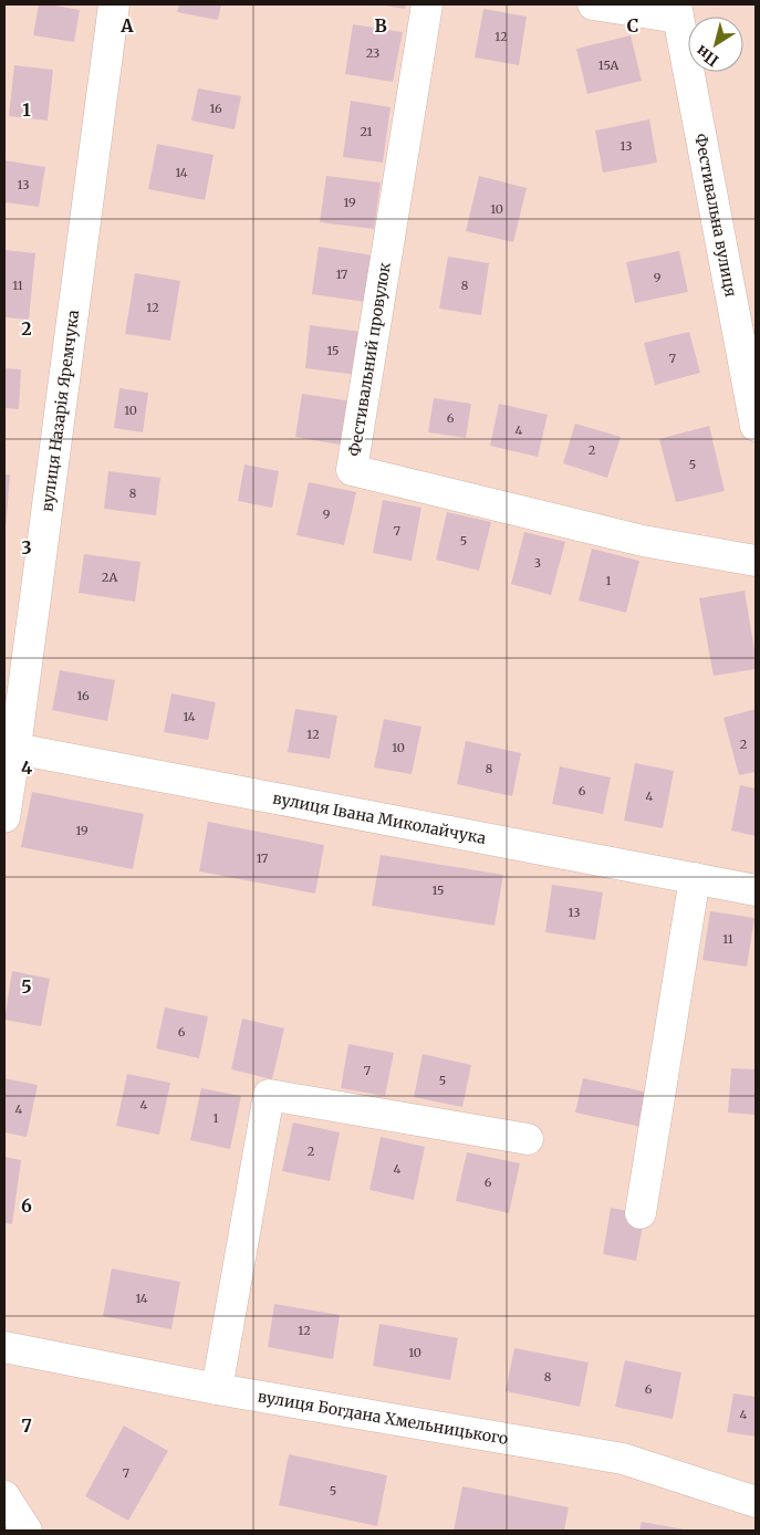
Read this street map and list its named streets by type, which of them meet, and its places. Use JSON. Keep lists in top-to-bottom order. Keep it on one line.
{"streets":{"street":["Фестивальна вулиця","Фестивальний провулок","вулиця Назарія Яремчука","вулиця Івана Миколайчука","вулиця Богдана Хмельницького"]},"crossings":[["вулиця Назарія Яремчука","вулиця Івана Миколайчука"]],"house_numbers":["12","23","15А","16","21","13","14","13","19","10","17","9","11","8","12","15","7","10","6","4","2","5","8","9","7","5","3","2А","1","16","14","12","2","10","8","6","4","19","17","15","13","11","6","7","5","4","4","1","2","4","6","14","12","10","8","6","4","7","5"],"north":"bottom left","grid":{"columns":["A","B","C"],"rows":["1","2","3","4","5","6","7"]}}
